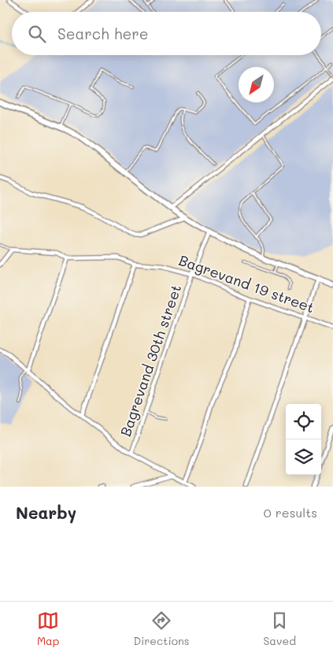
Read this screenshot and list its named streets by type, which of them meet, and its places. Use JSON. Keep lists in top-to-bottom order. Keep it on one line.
{"streets":{"street":["Bagrevand 19 street","Bagrevand 30th street"]},"crossings":[["Bagrevand 19 street","Bagrevand 30th street"]],"north":"bottom left","page":{"search":"Search here","heading":["Nearby","0 results"],"nav":["Map","Directions","Saved"]}}
